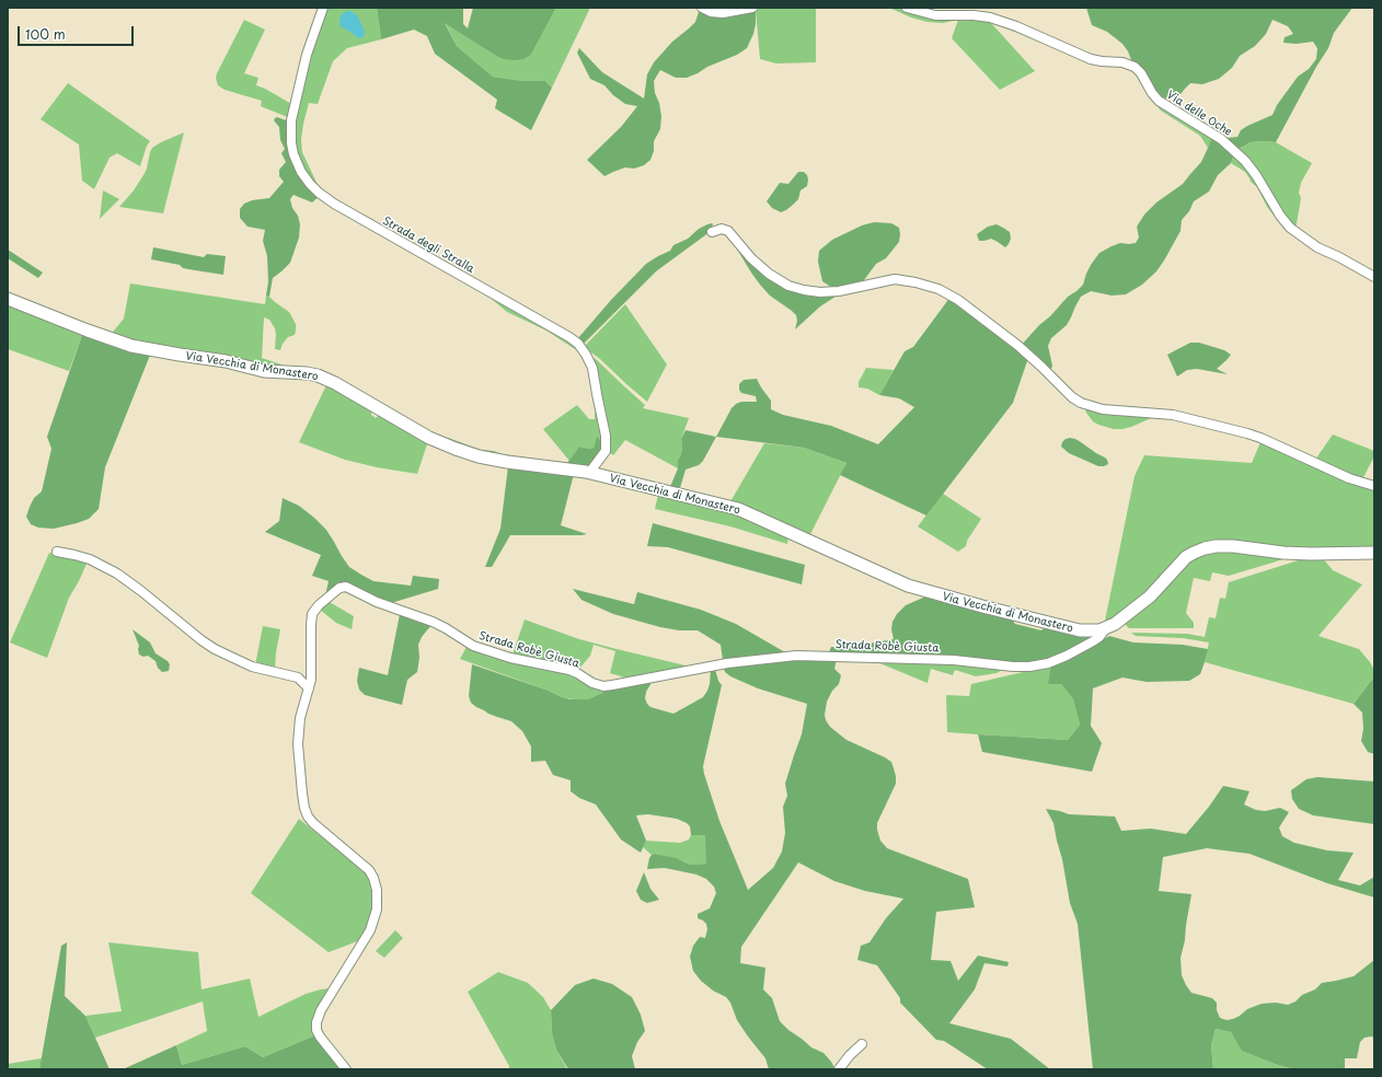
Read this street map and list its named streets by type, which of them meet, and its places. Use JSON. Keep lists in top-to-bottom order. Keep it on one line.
{"streets":{"street":["Via delle Oche","Strada degli Stralla","Via Vecchia di Monastero","Strada Robè Giusta"]},"crossings":[["Strada degli Stralla","Via Vecchia di Monastero"],["Via Vecchia di Monastero","Strada Robè Giusta"]],"scale_bar":"100 m"}
